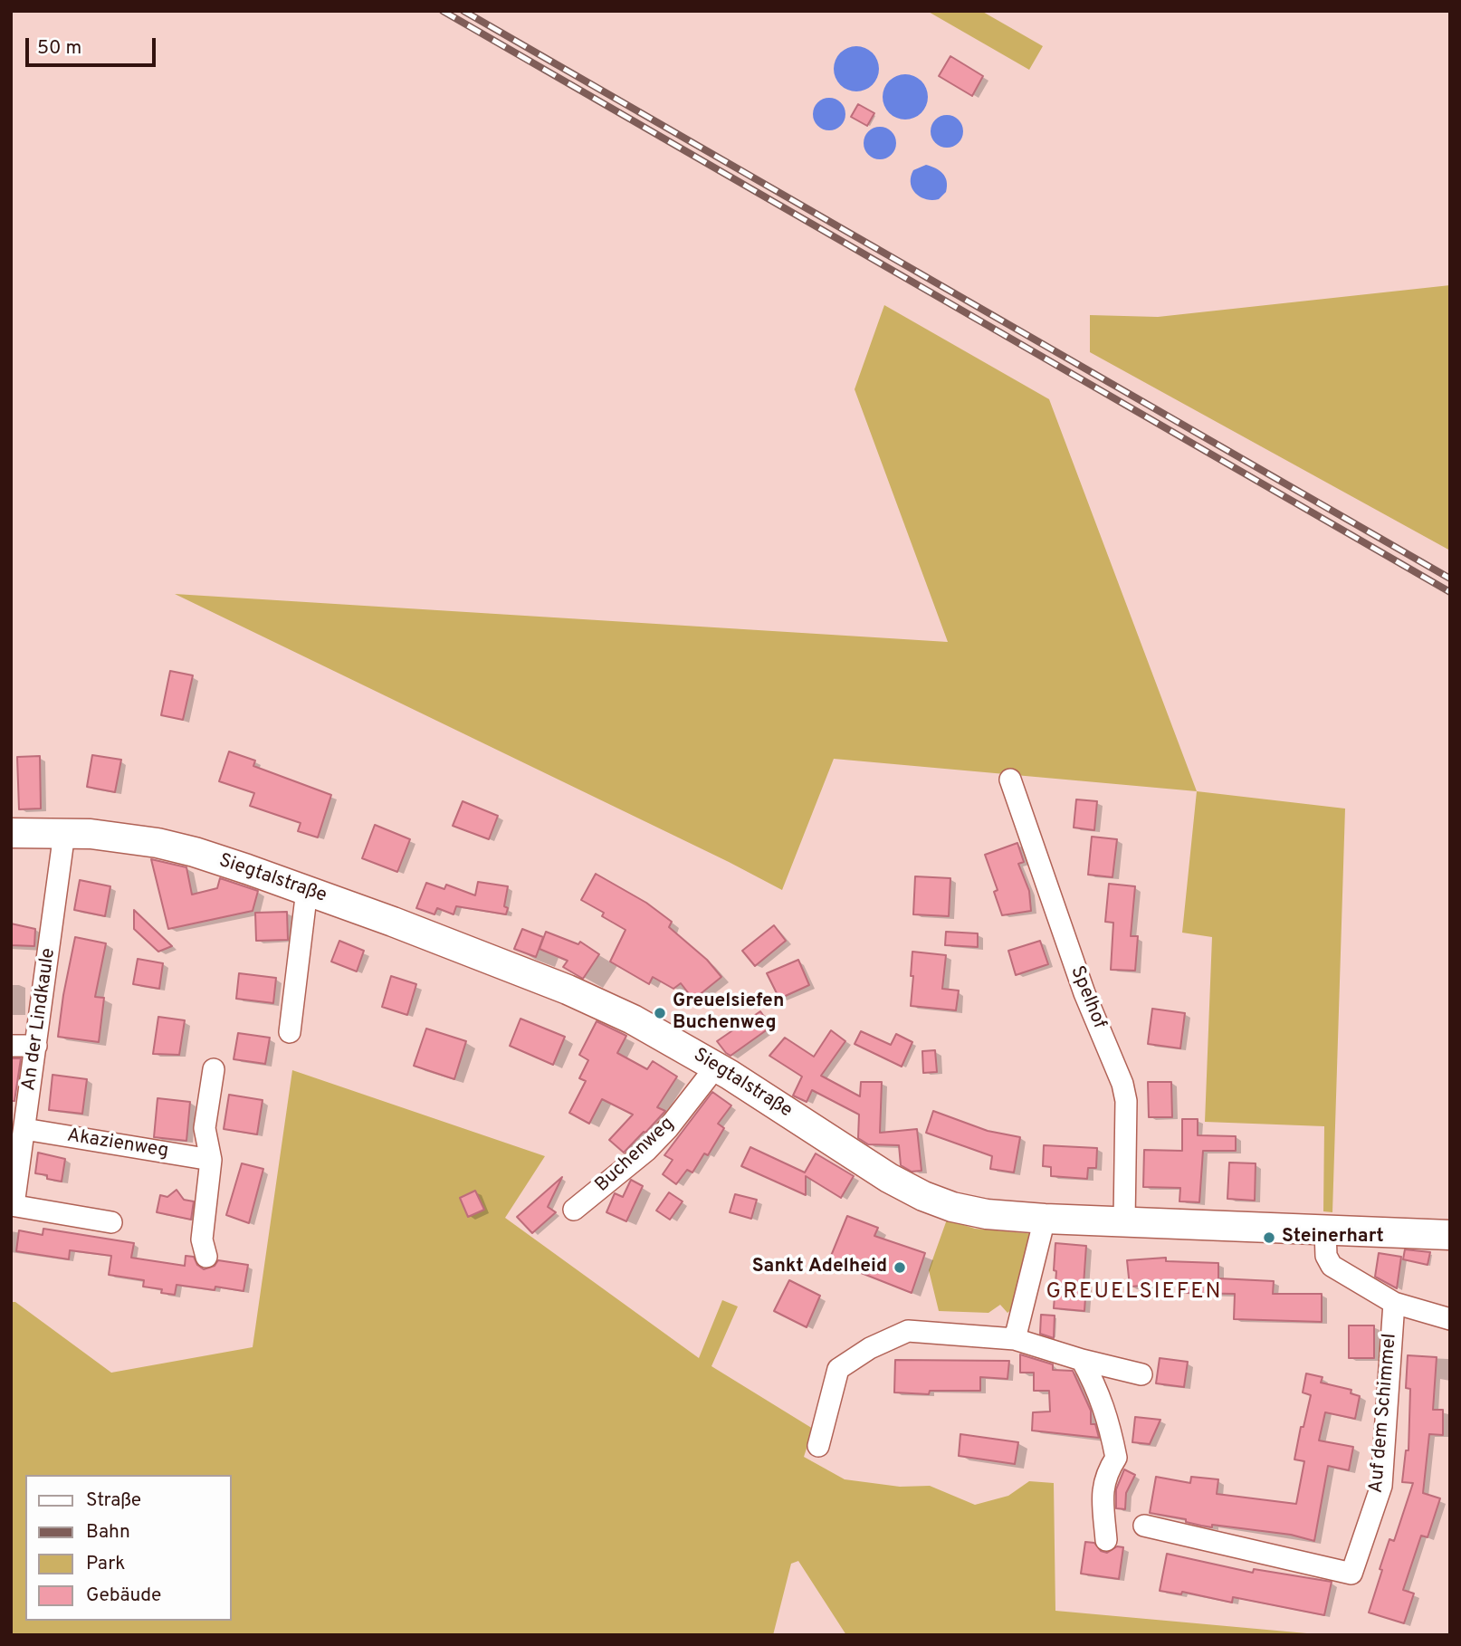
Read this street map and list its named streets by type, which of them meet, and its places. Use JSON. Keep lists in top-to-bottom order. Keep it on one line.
{"streets":{"main road":["Siegtalstraße"],"street":["Spelhof","An der Lindkaule","Akazienweg","Buchenweg","Auf dem Schimmel"]},"crossings":[["Siegtalstraße","Spelhof"],["Siegtalstraße","An der Lindkaule"],["Siegtalstraße","Buchenweg"],["An der Lindkaule","Akazienweg"]],"districts":["GREUELSIEFEN"],"places":["Greuelsiefen Buchenweg","Steinerhart","Sankt Adelheid"],"legend":["Straße","Bahn","Park","Gebäude"],"scale_bar":"50 m"}
